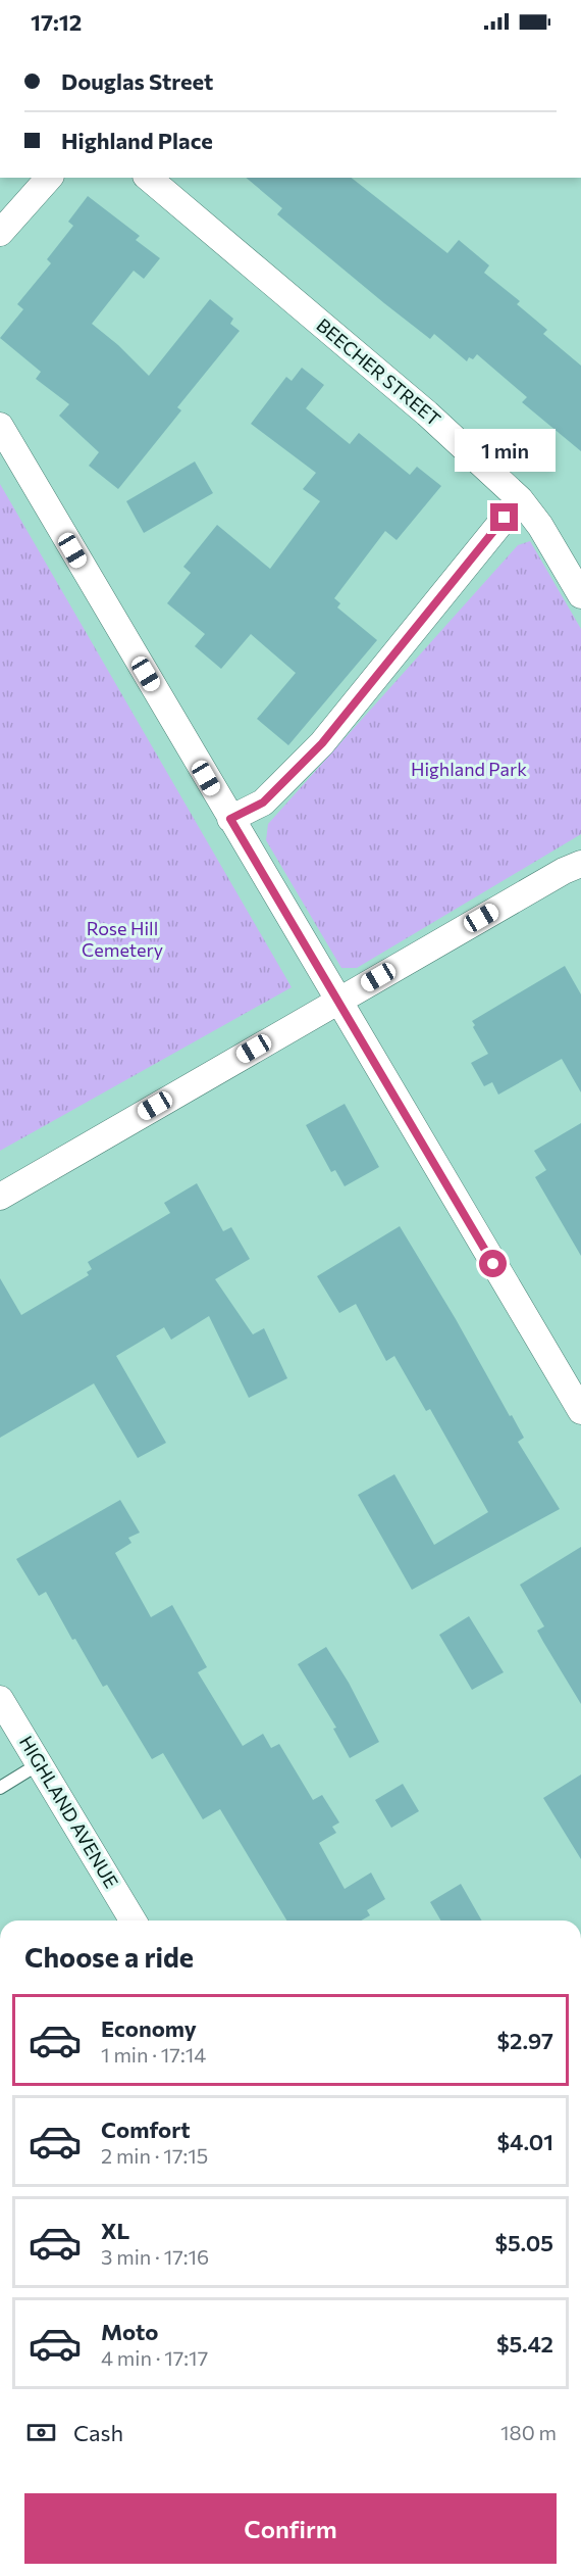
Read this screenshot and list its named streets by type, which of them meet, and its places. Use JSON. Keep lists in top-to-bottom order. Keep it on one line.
{"streets":{"street":["BEECHER STREET","HIGHLAND AVENUE"]},"parks":["Highland Park","Rose Hill Cemetery"],"page":{"status":"17:12","banner":["Douglas Street","Highland Place"],"bubble":"1 min","heading":"Choose a ride","list":[{"name":"Economy","note":"1 min · 17:14","value":"$2.97"},{"name":"Comfort","note":"2 min · 17:15","value":"$4.01"},{"name":"XL","note":"3 min · 17:16","value":"$5.05"},{"name":"Moto","note":"4 min · 17:17","value":"$5.42"}],"pay":["Cash","180 m"],"buttons":"Confirm"}}
